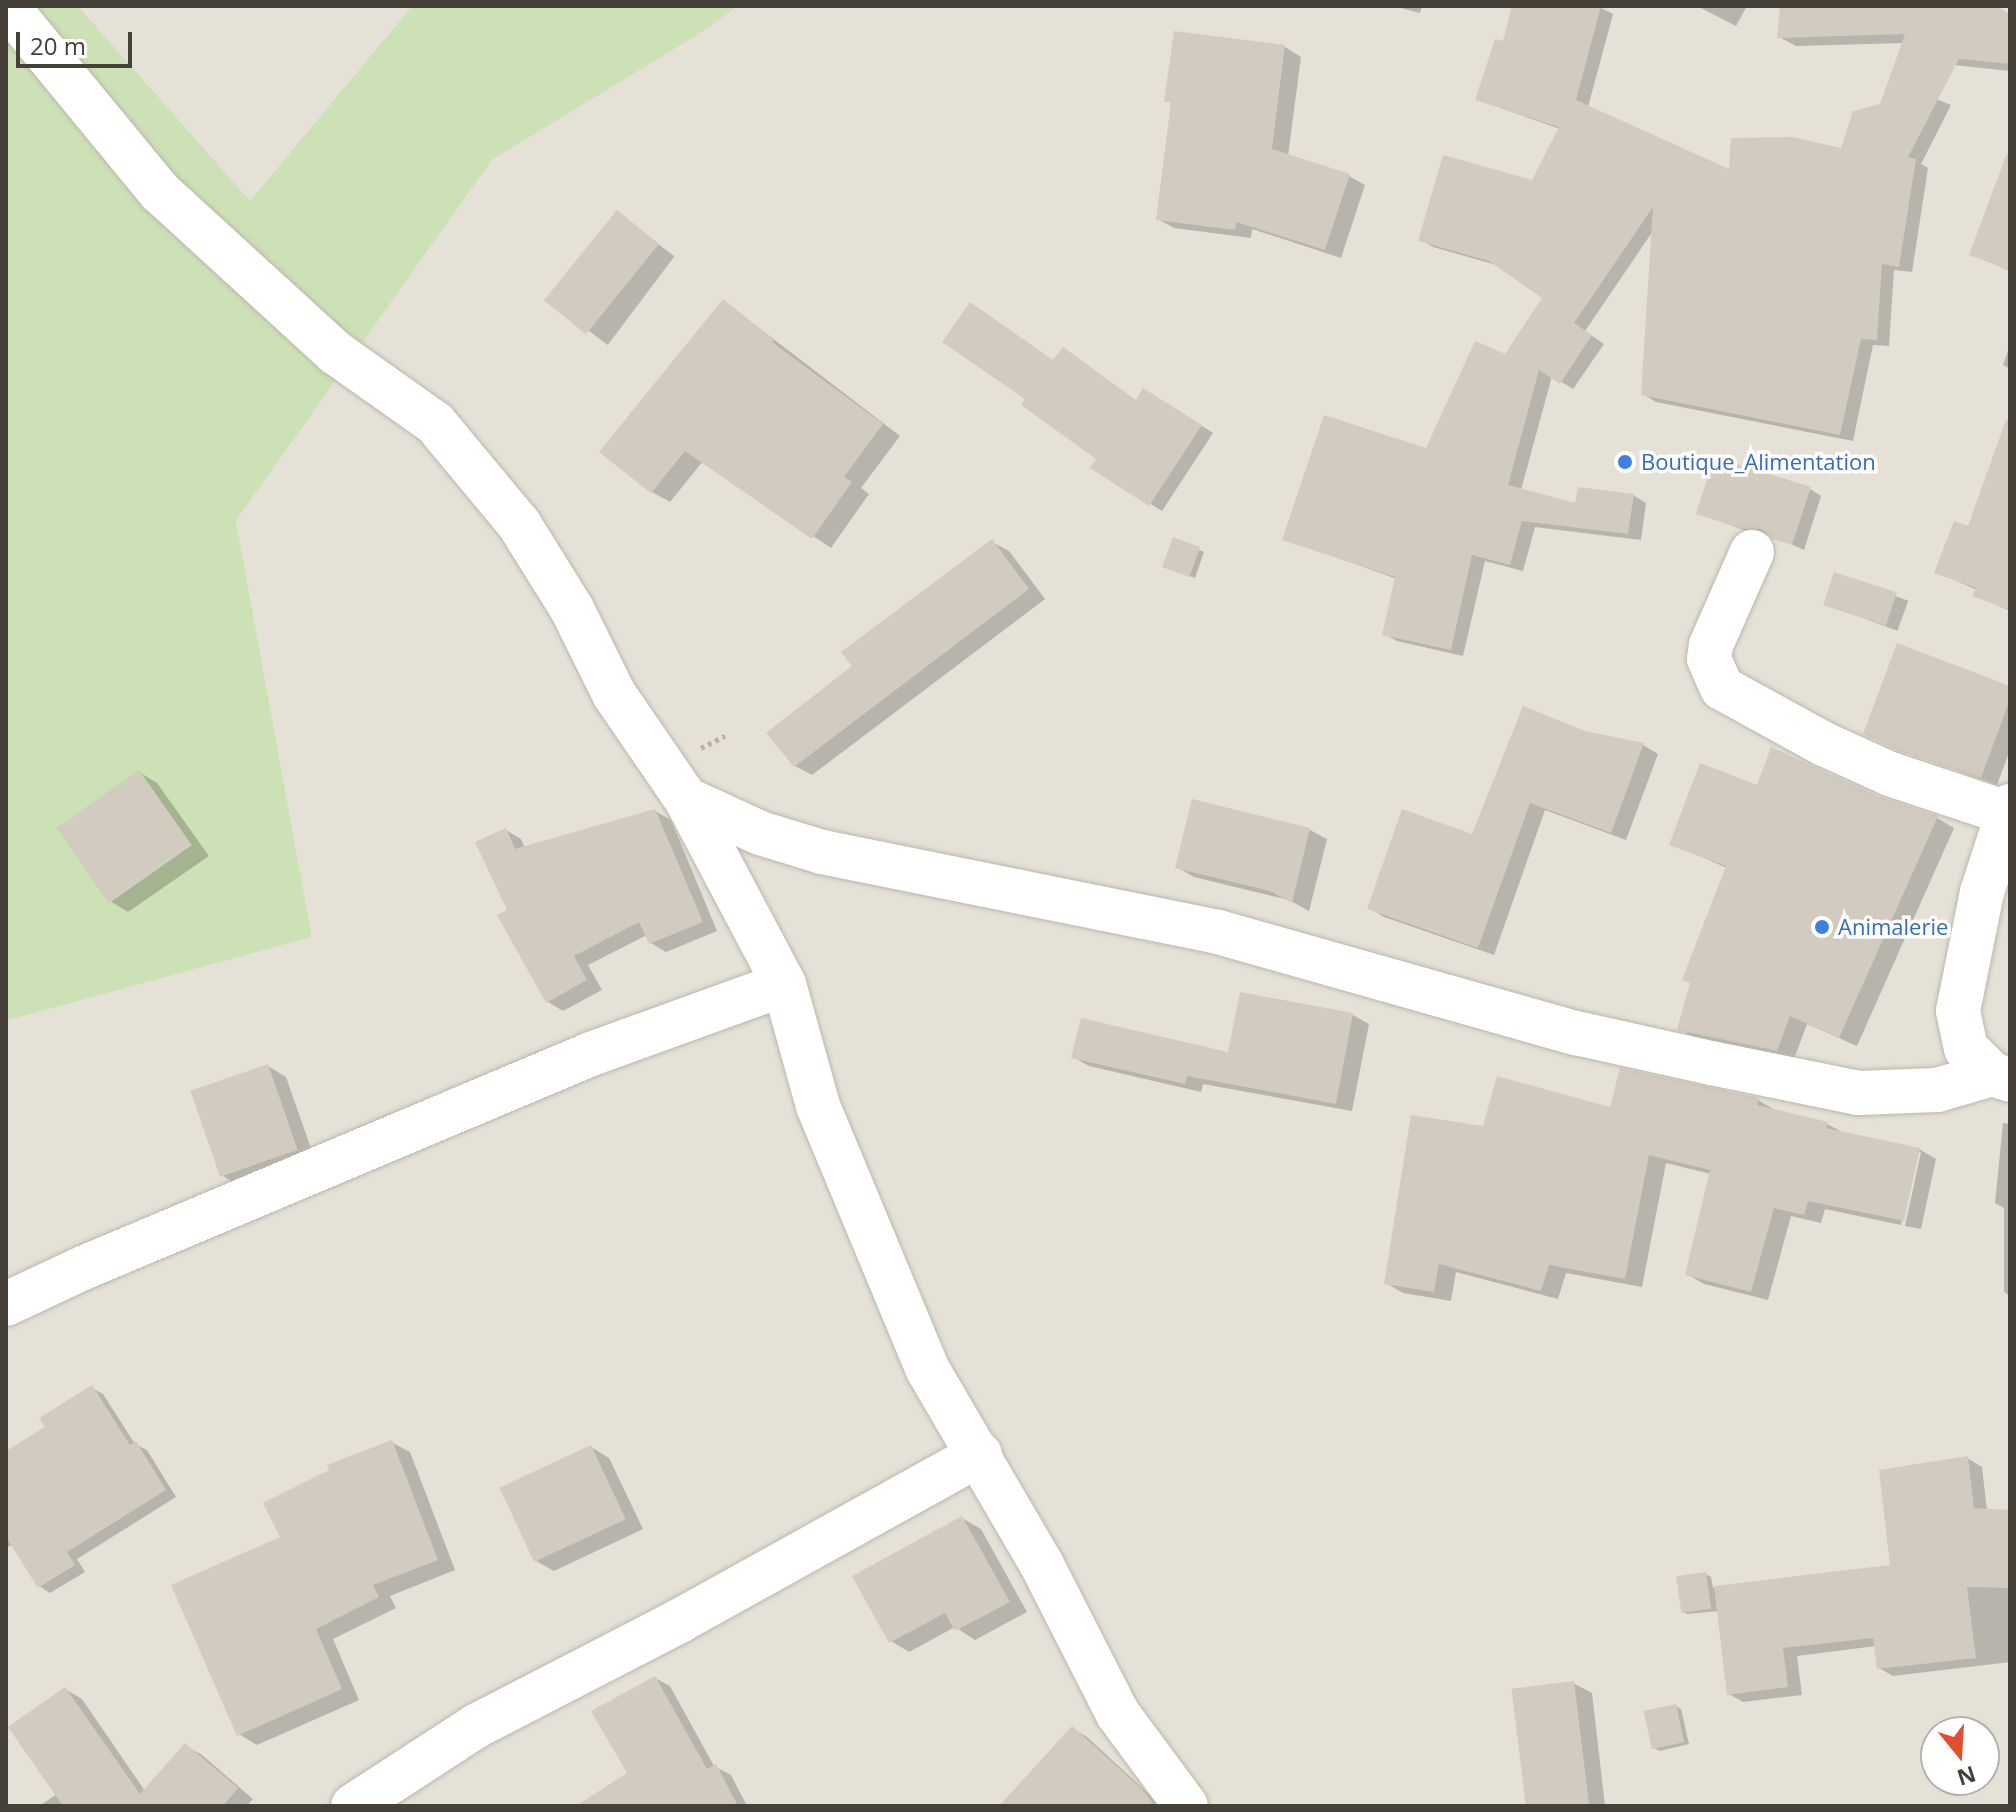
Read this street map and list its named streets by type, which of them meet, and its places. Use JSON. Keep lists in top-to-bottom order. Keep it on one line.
{"places":["Boutique_Alimentation","Animalerie"],"scale_bar":"20 m","north":"bottom"}
